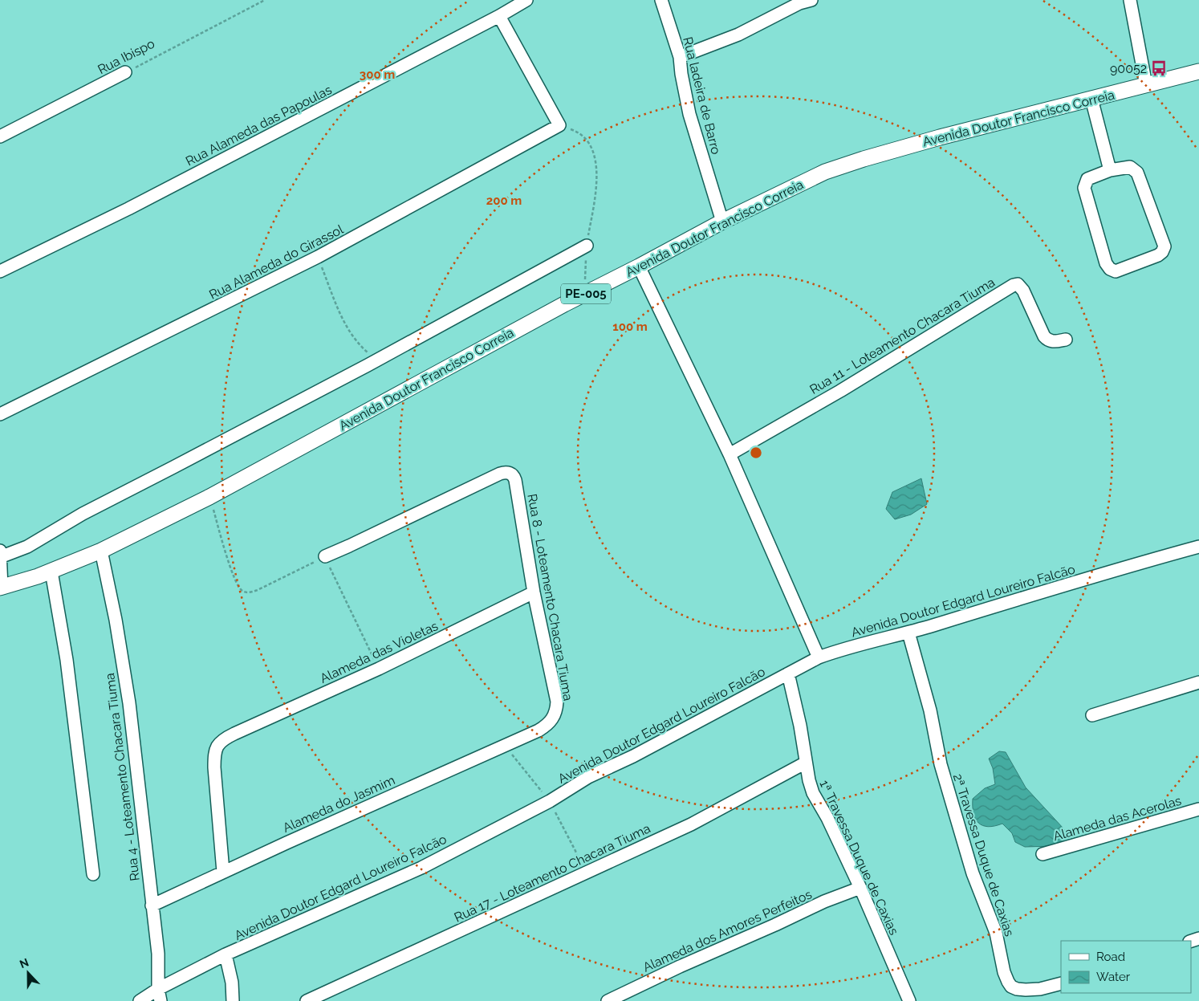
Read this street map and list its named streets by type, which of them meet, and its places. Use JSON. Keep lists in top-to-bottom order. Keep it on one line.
{"streets":{"main road":["Avenida Doutor Francisco Correia","PE-005"],"street":["Rua Ibispo","Rua ladeira de Barro","Rua Alameda das Papoulas","Rua Alameda do Girassol","Rua 11 - Loteamento Chacara Tiuma","Rua 8 - Loteamento Chacara Tiuma","Avenida Doutor Edgard Loureiro Falcão","Alameda das Violetas","Rua 4 - Loteamento Chacara Tiuma","Alameda do Jasmim","Alameda das Acerolas","2ª Travessa Duque de Caxias","1ª Travessa Duque de Caxias","Rua 17 - Loteamento Chacara Tiuma","Alameda dos Amores Perfeitos"]},"crossings":[["Rua ladeira de Barro","Avenida Doutor Francisco Correia"],["Avenida Doutor Francisco Correia","Rua 4 - Loteamento Chacara Tiuma"],["Rua 8 - Loteamento Chacara Tiuma","Alameda das Violetas"],["Rua 8 - Loteamento Chacara Tiuma","Alameda do Jasmim"],["Avenida Doutor Edgard Loureiro Falcão","Rua 4 - Loteamento Chacara Tiuma"],["Avenida Doutor Edgard Loureiro Falcão","2ª Travessa Duque de Caxias"],["Avenida Doutor Edgard Loureiro Falcão","1ª Travessa Duque de Caxias"],["Alameda das Violetas","Alameda do Jasmim"],["Rua 4 - Loteamento Chacara Tiuma","Alameda do Jasmim"],["1ª Travessa Duque de Caxias","Rua 17 - Loteamento Chacara Tiuma"],["1ª Travessa Duque de Caxias","Alameda dos Amores Perfeitos"]],"places":{"bus stop":["90052"]},"legend":["Road","Water"],"north":"top","rings":["300 m","200 m","100 m"]}
